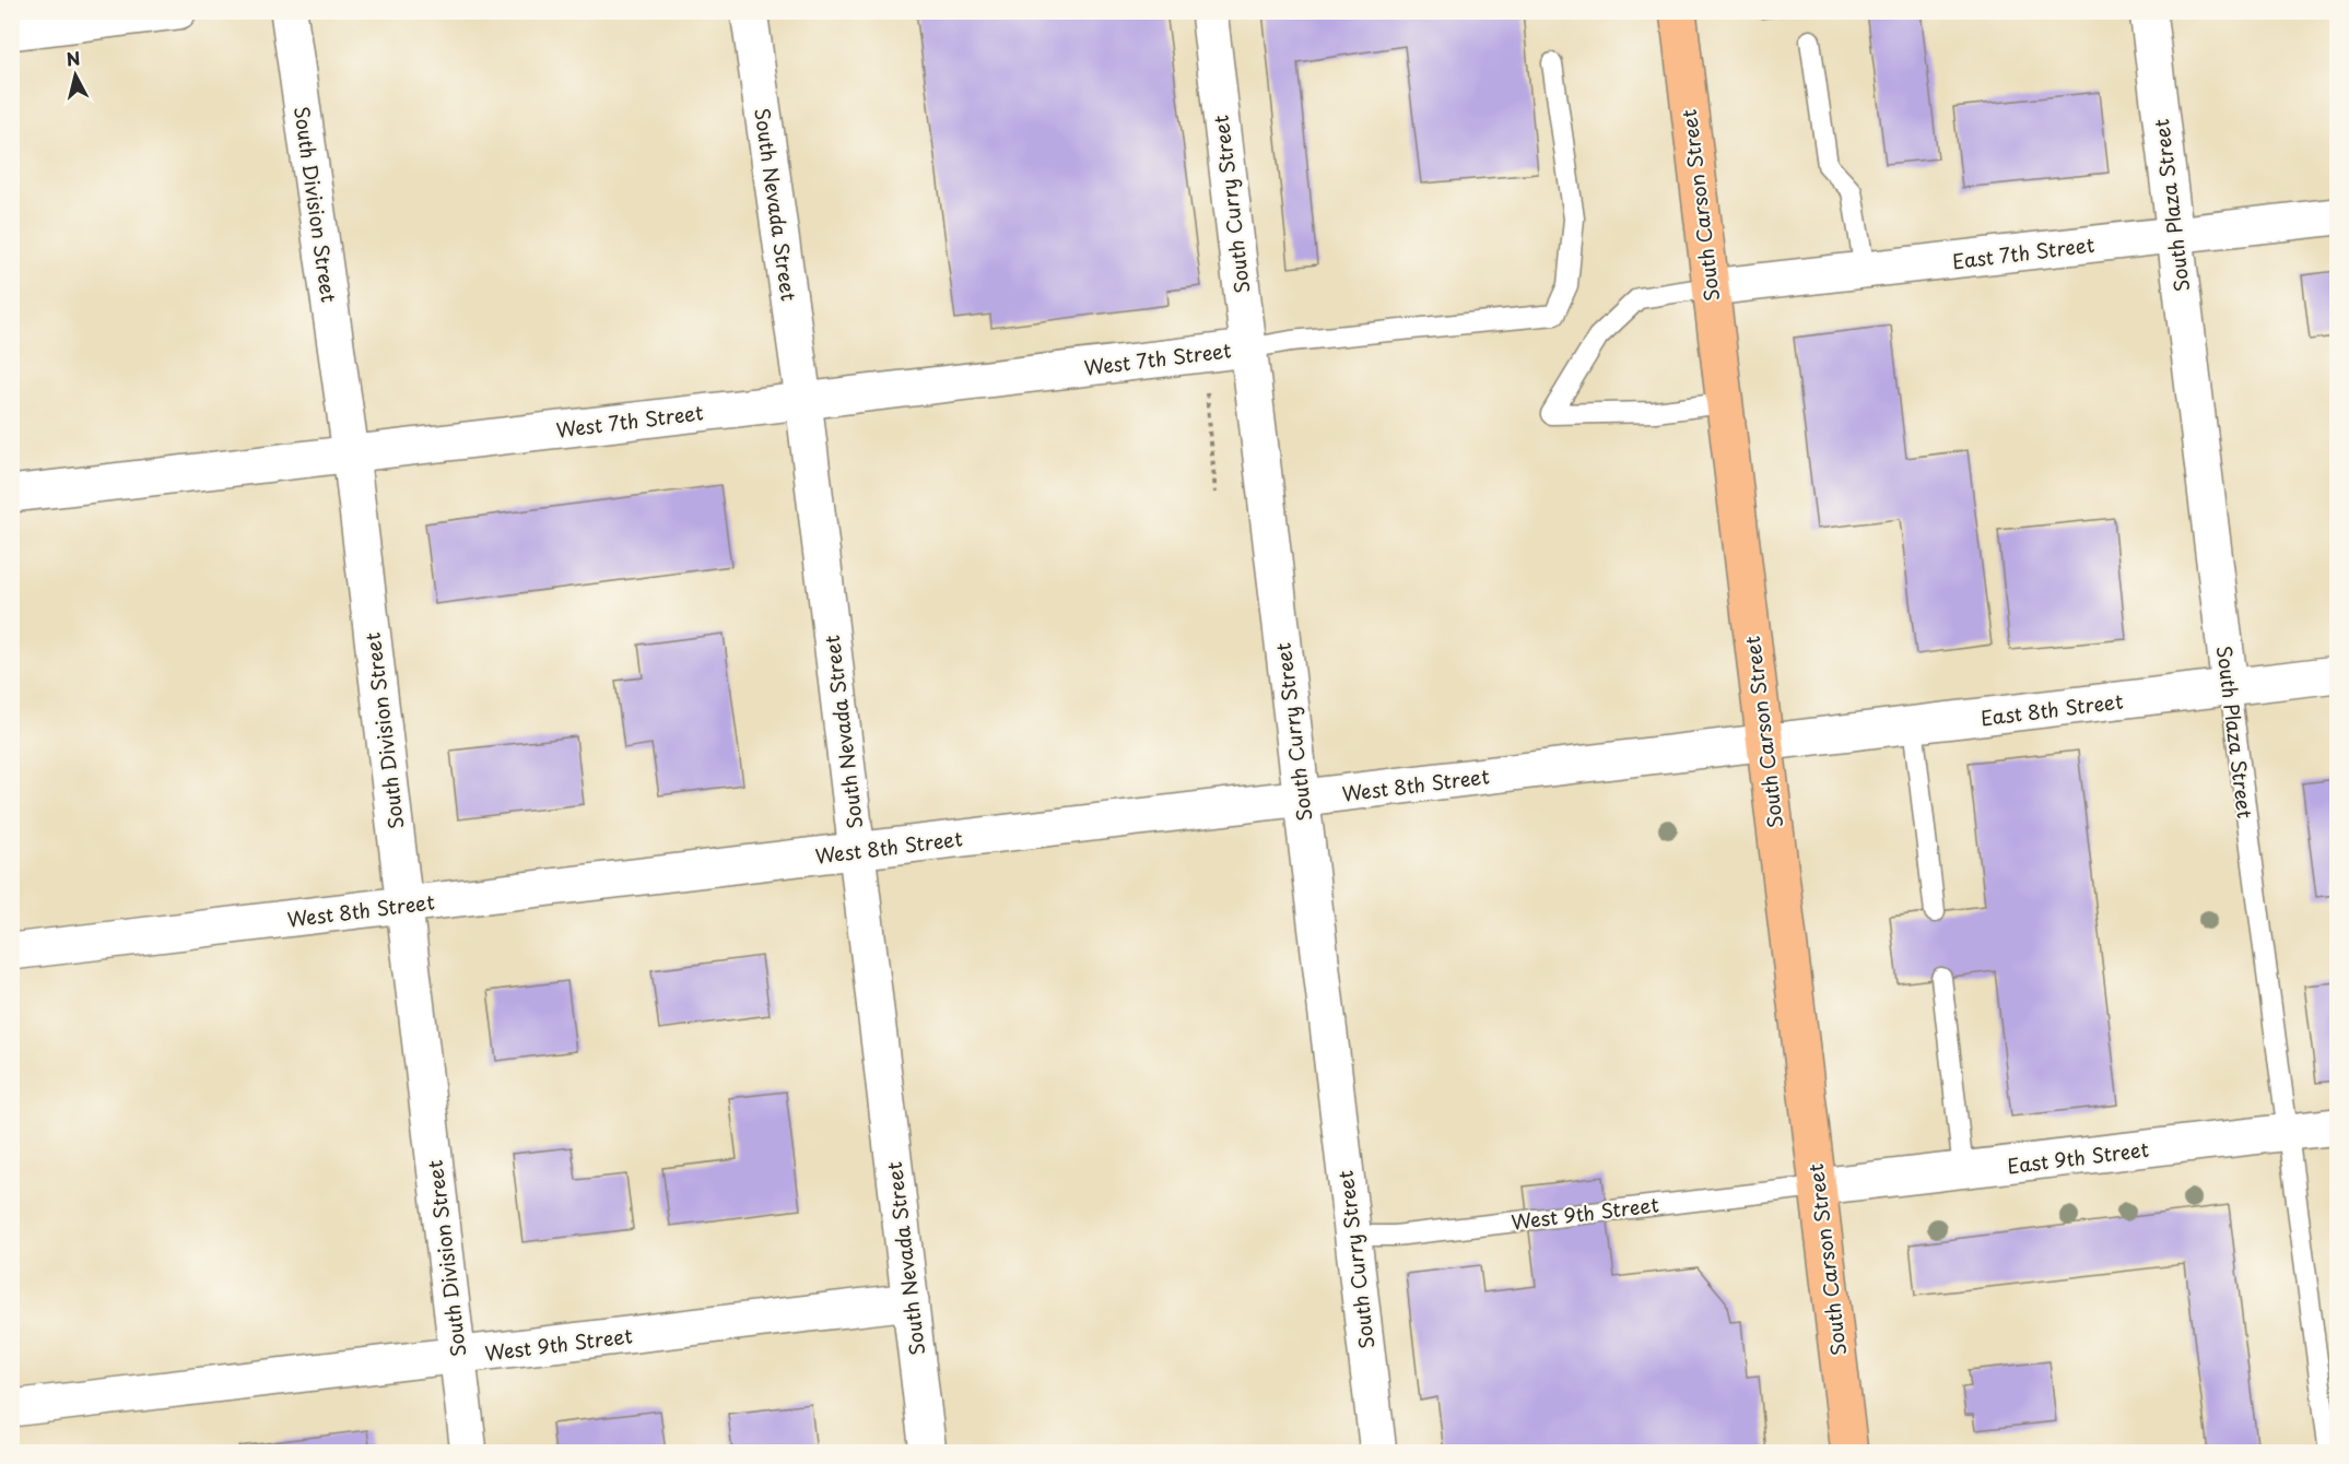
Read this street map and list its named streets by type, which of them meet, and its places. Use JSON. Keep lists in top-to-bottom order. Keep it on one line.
{"streets":{"main road":["South Carson Street"],"street":["South Division Street","South Nevada Street","South Curry Street","South Plaza Street","East 7th Street","West 7th Street","East 8th Street","West 8th Street","East 9th Street","West 9th Street"]},"crossings":[["South Division Street","West 7th Street"],["South Division Street","West 8th Street"],["South Division Street","West 9th Street"],["South Nevada Street","West 7th Street"],["South Nevada Street","West 8th Street"],["South Nevada Street","West 9th Street"],["South Curry Street","West 7th Street"],["South Curry Street","West 8th Street"],["South Curry Street","West 9th Street"],["South Carson Street","East 7th Street"],["South Carson Street","East 8th Street"],["South Carson Street","West 8th Street"],["South Carson Street","East 9th Street"],["South Carson Street","West 9th Street"],["South Plaza Street","East 7th Street"],["South Plaza Street","East 8th Street"],["South Plaza Street","East 9th Street"],["East 8th Street","West 8th Street"],["East 9th Street","West 9th Street"]],"north":"top"}
